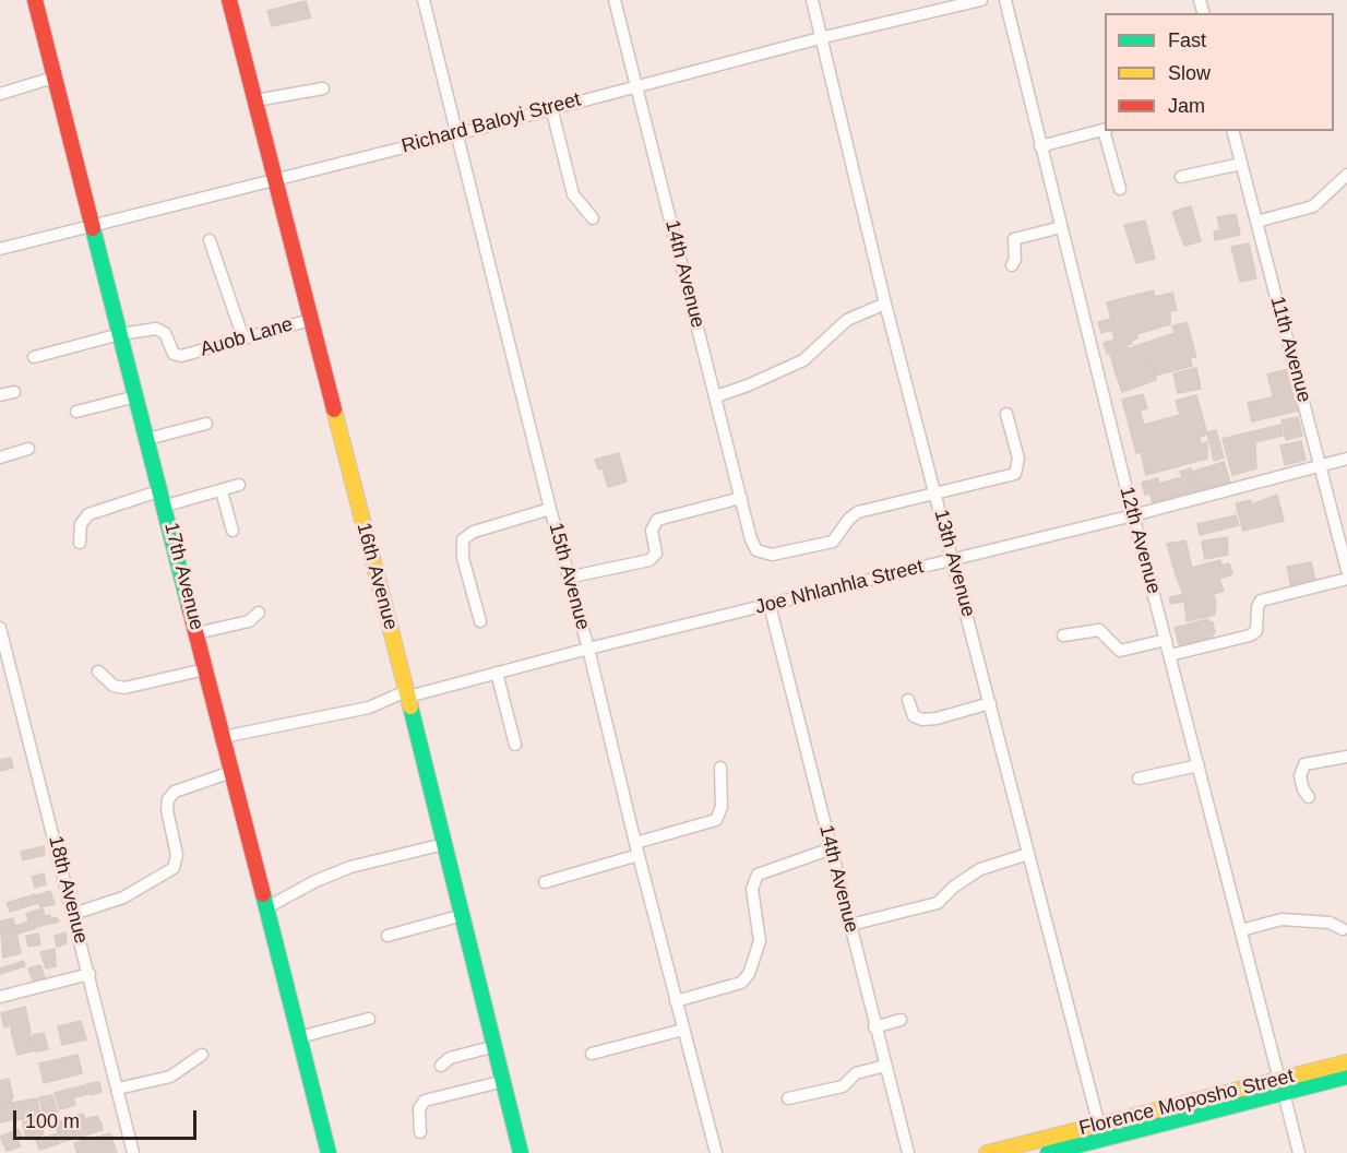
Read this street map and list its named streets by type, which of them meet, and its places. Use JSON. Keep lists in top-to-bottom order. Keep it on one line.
{"streets":{"street":["Richard Baloyi Street","14th Avenue","Auob Lane","11th Avenue","12th Avenue","13th Avenue","17th Avenue","16th Avenue","15th Avenue","Joe Nhlanhla Street","18th Avenue","Florence Moposho Street"]},"crossings":[["Richard Baloyi Street","14th Avenue"],["Richard Baloyi Street","13th Avenue"],["Richard Baloyi Street","17th Avenue"],["Richard Baloyi Street","16th Avenue"],["Richard Baloyi Street","15th Avenue"],["14th Avenue","13th Avenue"],["14th Avenue","Joe Nhlanhla Street"],["Auob Lane","17th Avenue"],["Auob Lane","16th Avenue"],["11th Avenue","Joe Nhlanhla Street"],["12th Avenue","Joe Nhlanhla Street"],["12th Avenue","Florence Moposho Street"],["13th Avenue","Joe Nhlanhla Street"],["13th Avenue","Florence Moposho Street"],["17th Avenue","Joe Nhlanhla Street"],["16th Avenue","Joe Nhlanhla Street"],["15th Avenue","Joe Nhlanhla Street"]],"legend":["Fast","Slow","Jam"],"scale_bar":"100 m"}
